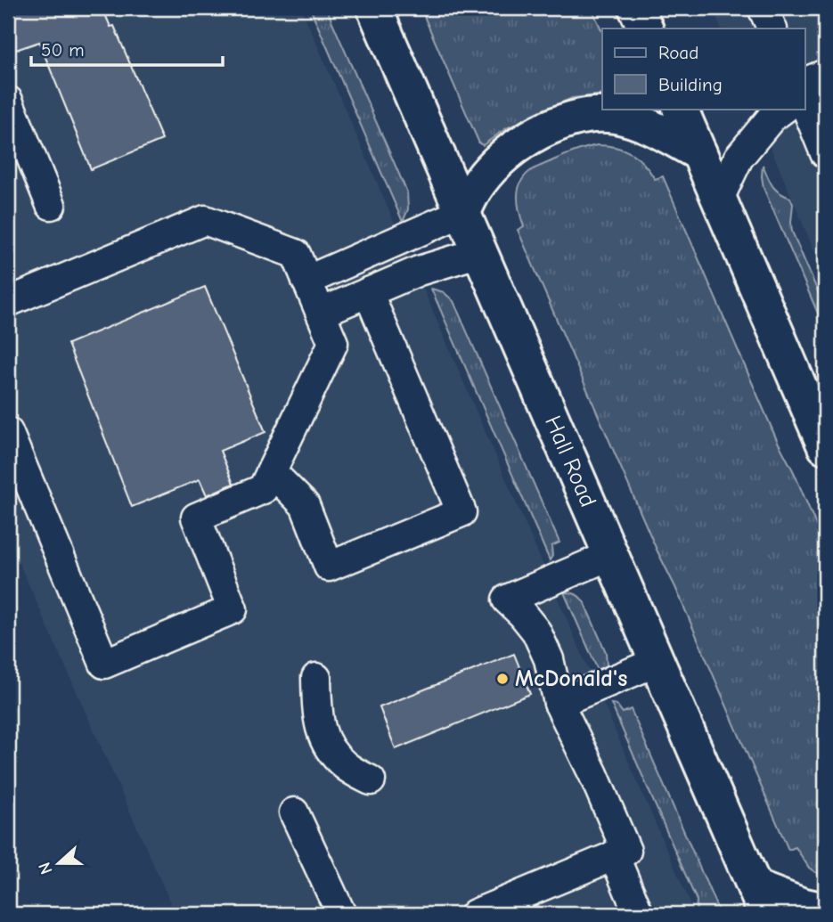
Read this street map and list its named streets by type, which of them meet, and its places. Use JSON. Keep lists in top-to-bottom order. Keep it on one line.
{"streets":{"highway":["Hall Road"]},"places":["McDonald's"],"legend":["Road","Building"],"scale_bar":"50 m","north":"left"}
